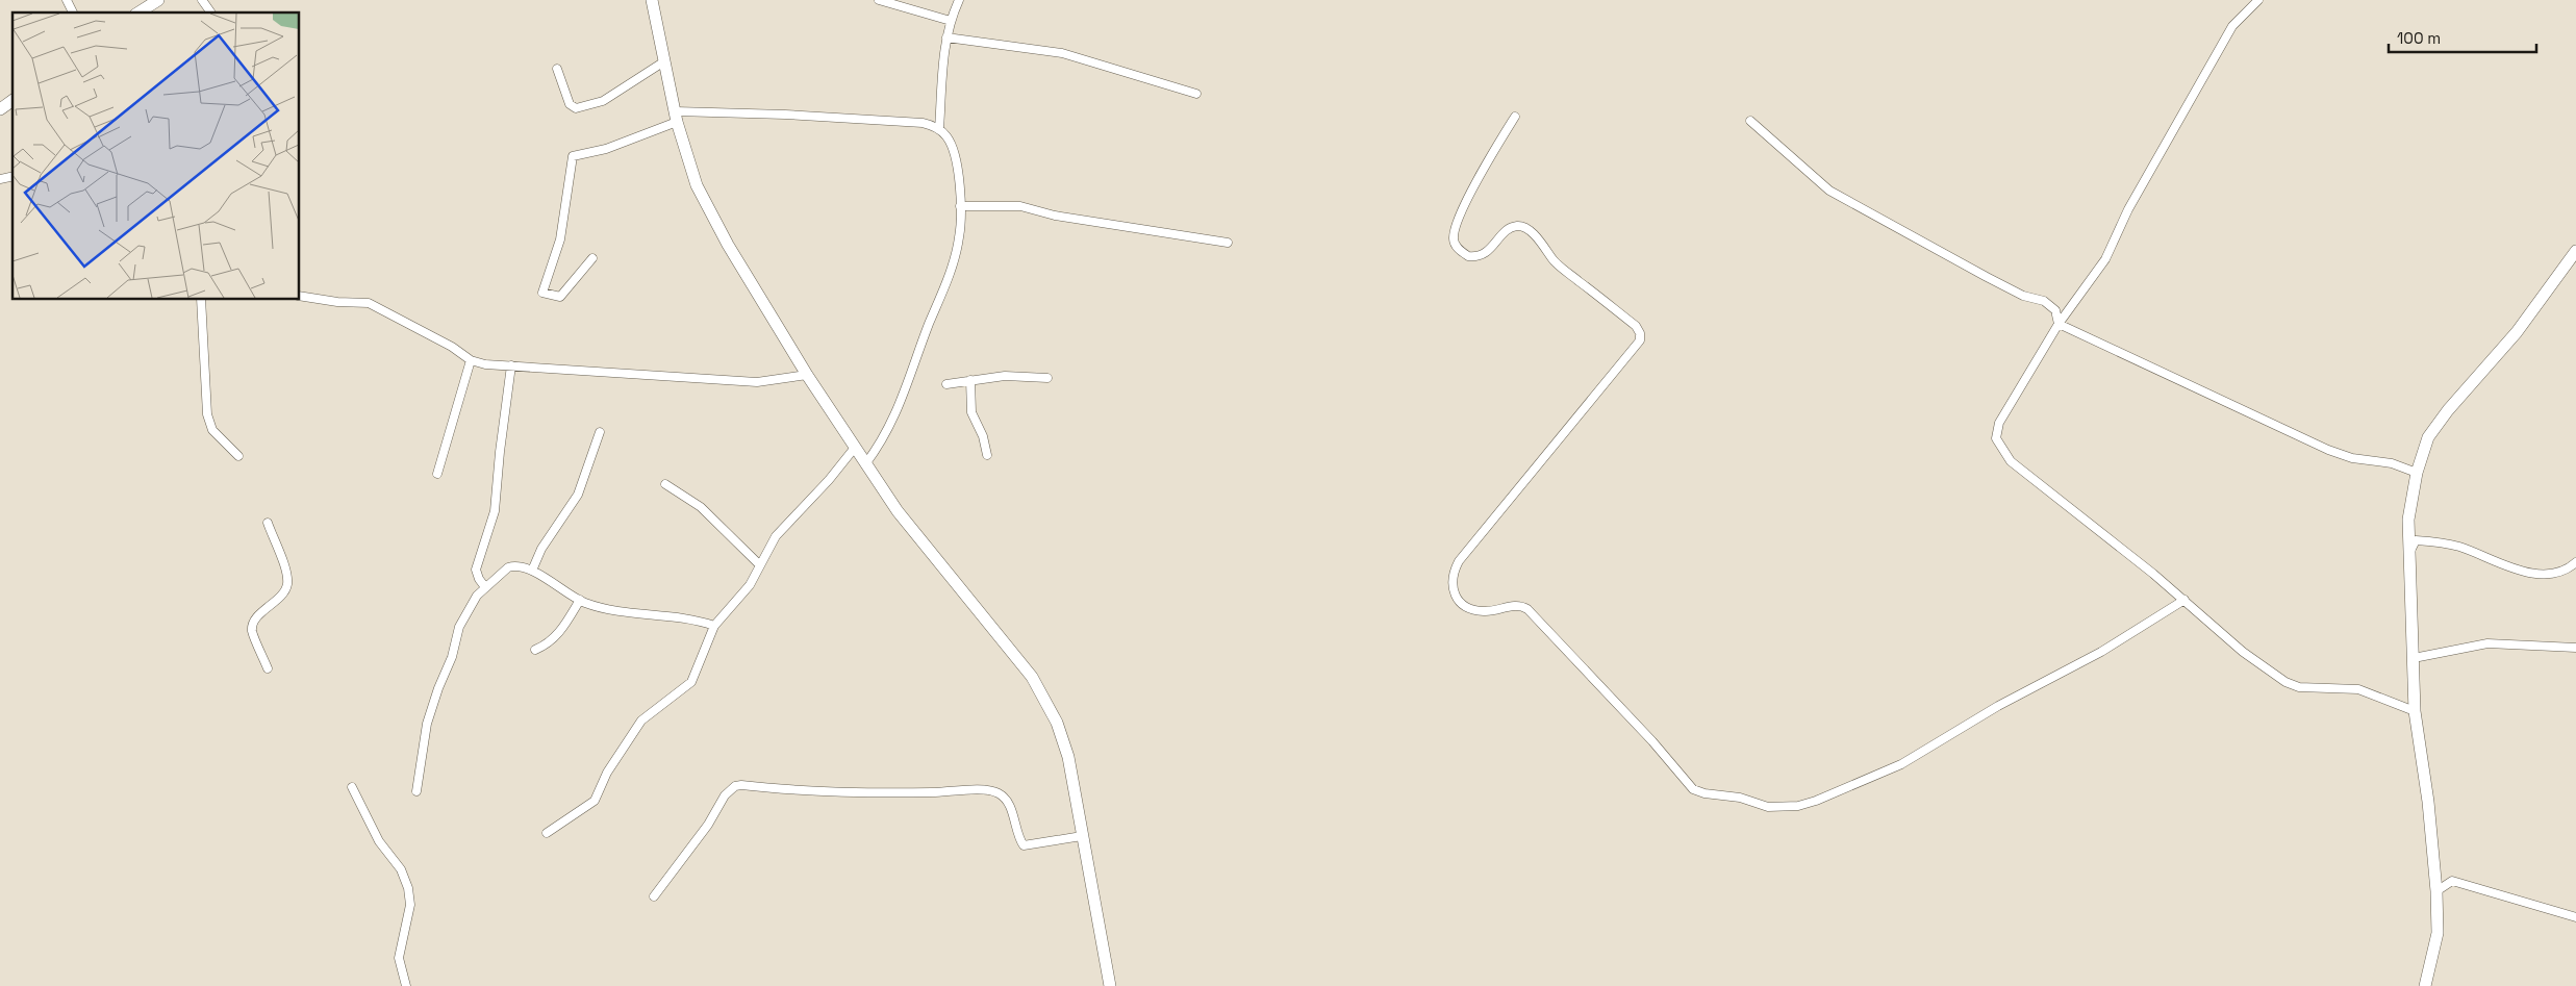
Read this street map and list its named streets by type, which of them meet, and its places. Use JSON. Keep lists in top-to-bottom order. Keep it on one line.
{"scale_bar":"100 m"}
